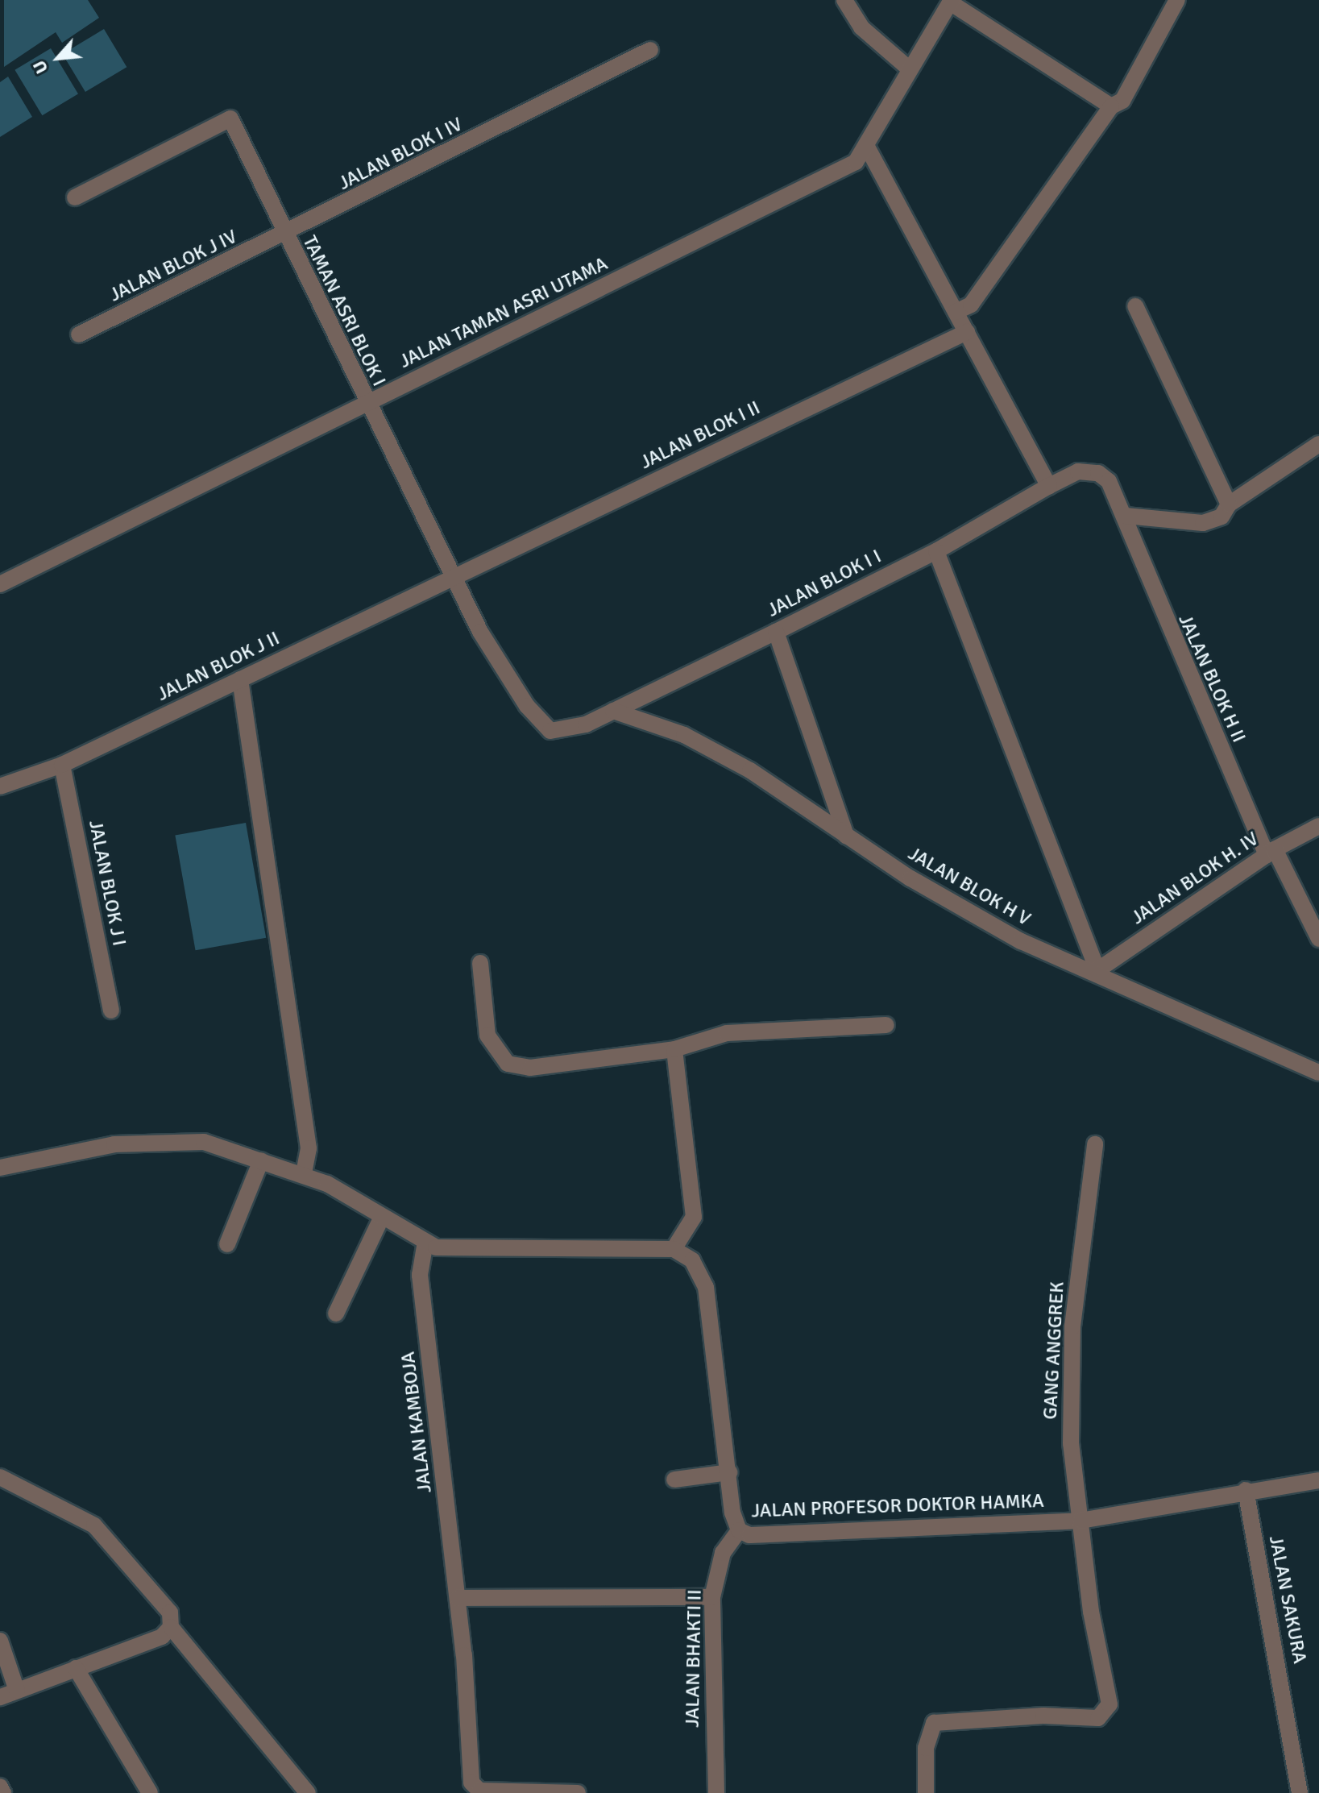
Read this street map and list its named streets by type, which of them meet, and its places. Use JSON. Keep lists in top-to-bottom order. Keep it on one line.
{"streets":{"street":["JALAN BLOK I IV","JALAN BLOK J IV","TAMAN ASRI BLOK I","JALAN TAMAN ASRI UTAMA","JALAN BLOK I II","JALAN BLOK I I","JALAN BLOK J II","JALAN BLOK H II","JALAN BLOK H. IV","JALAN BLOK J I","JALAN BLOK H V","GANG ANGGREK","JALAN KAMBOJA","JALAN PROFESOR DOKTOR HAMKA","JALAN SAKURA","JALAN BHAKTI II"]},"crossings":[["JALAN BLOK I IV","JALAN BLOK J IV"],["JALAN BLOK I IV","TAMAN ASRI BLOK I"],["JALAN BLOK J IV","TAMAN ASRI BLOK I"],["TAMAN ASRI BLOK I","JALAN TAMAN ASRI UTAMA"],["TAMAN ASRI BLOK I","JALAN BLOK I II"],["TAMAN ASRI BLOK I","JALAN BLOK I I"],["TAMAN ASRI BLOK I","JALAN BLOK J II"],["JALAN BLOK I II","JALAN BLOK I I"],["JALAN BLOK I II","JALAN BLOK J II"],["JALAN BLOK I I","JALAN BLOK J II"],["JALAN BLOK I I","JALAN BLOK H II"],["JALAN BLOK I I","JALAN BLOK H V"],["JALAN BLOK J II","JALAN BLOK J I"],["JALAN BLOK H II","JALAN BLOK H. IV"],["JALAN BLOK H. IV","JALAN BLOK H V"],["GANG ANGGREK","JALAN PROFESOR DOKTOR HAMKA"],["JALAN PROFESOR DOKTOR HAMKA","JALAN SAKURA"],["JALAN PROFESOR DOKTOR HAMKA","JALAN BHAKTI II"]],"north":"bottom left"}
